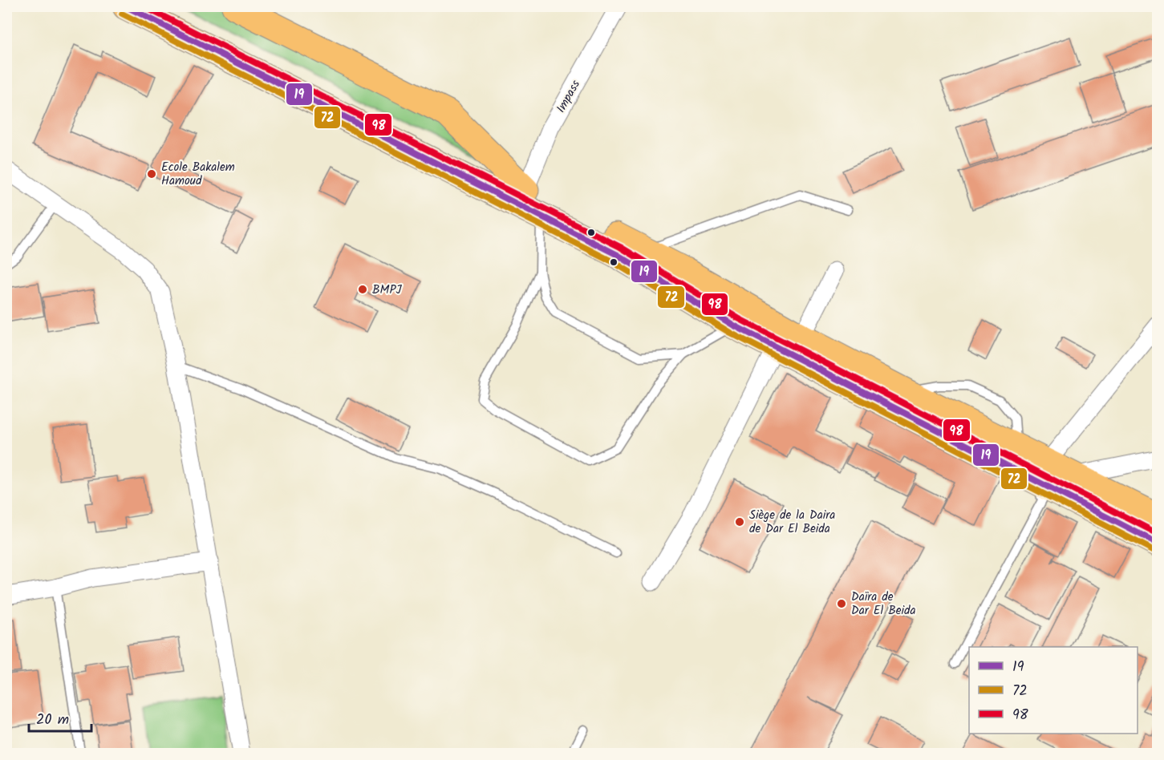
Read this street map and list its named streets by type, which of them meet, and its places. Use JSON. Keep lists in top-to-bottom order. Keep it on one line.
{"streets":{"street":["Impass"]},"places":["Ecole Bakalem Hamoud","BMPJ","Siège de la Daira de Dar El Beida","Daïra de Dar El Beida"],"lines":["transit line 19","transit line 98","transit line 72"],"legend":["19","72","98"],"scale_bar":"20 m"}
